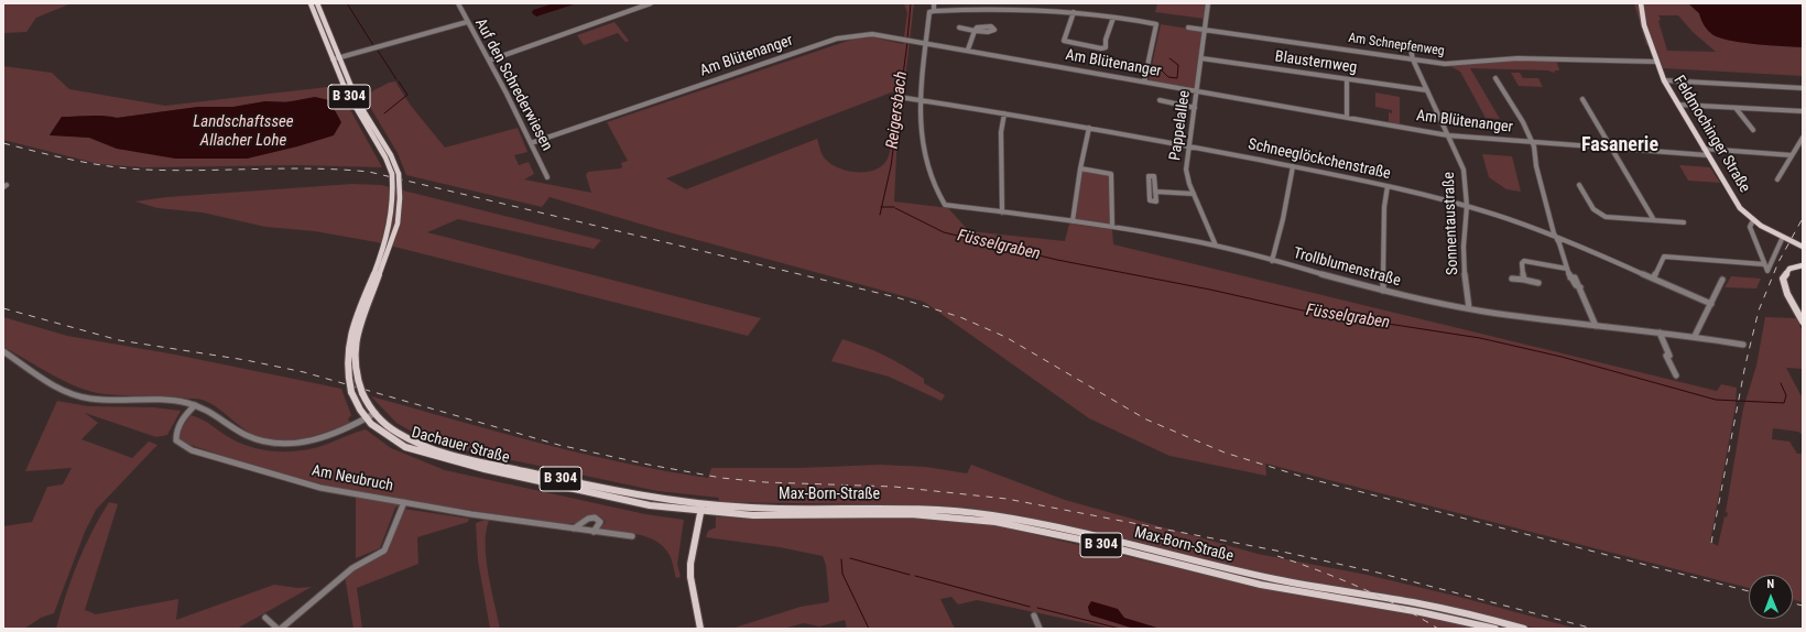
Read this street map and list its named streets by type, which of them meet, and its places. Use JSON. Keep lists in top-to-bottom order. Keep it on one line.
{"streets":{"main road":["B 304","Feldmochinger Straße","Dachauer Straße","Max-Born-Straße"],"street":["Am Schnepfenweg","Am Blütenanger","Blausternweg","Auf den Schrederwiesen","Pappelallee","Schneeglöckchenstraße","Sonnentaustraße","Trollblumenstraße","Am Neubruch"]},"crossings":[["Am Schnepfenweg","Pappelallee"],["Am Schnepfenweg","Feldmochinger Straße"],["Am Schnepfenweg","Sonnentaustraße"],["Am Blütenanger","Auf den Schrederwiesen"],["Am Blütenanger","Pappelallee"],["Am Blütenanger","Feldmochinger Straße"],["Am Blütenanger","Sonnentaustraße"],["Blausternweg","Pappelallee"],["Blausternweg","Sonnentaustraße"],["Pappelallee","Schneeglöckchenstraße"],["Pappelallee","Trollblumenstraße"],["Schneeglöckchenstraße","Sonnentaustraße"],["Schneeglöckchenstraße","Trollblumenstraße"],["Sonnentaustraße","Trollblumenstraße"],["Dachauer Straße","Max-Born-Straße"]],"districts":["Fasanerie"],"water":["Reigersbach","Landschaftssee Allacher Lohe","Füsselgraben"],"north":"top"}
